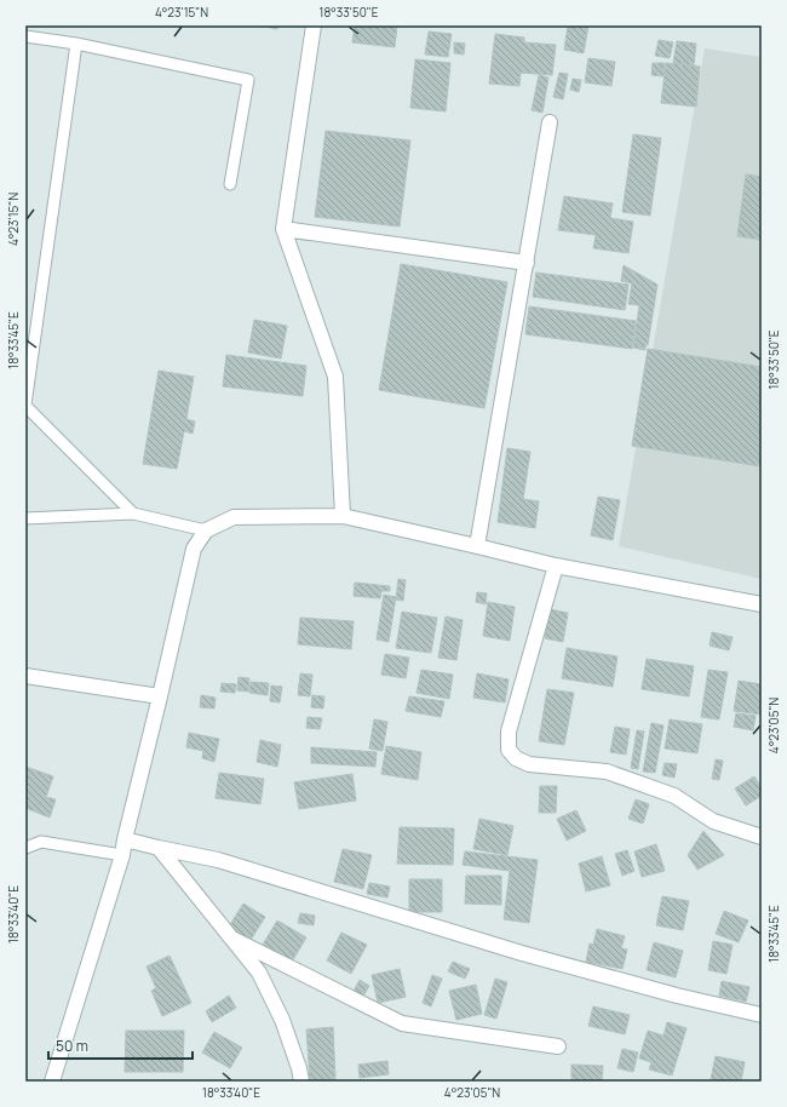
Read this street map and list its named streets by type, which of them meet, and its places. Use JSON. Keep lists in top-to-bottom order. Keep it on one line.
{"scale_bar":"50 m","coordinates":["4°23'15\"N","18°33'50\"E","18°33'45\"E","4°23'05\"N","18°33'40\"E"]}
